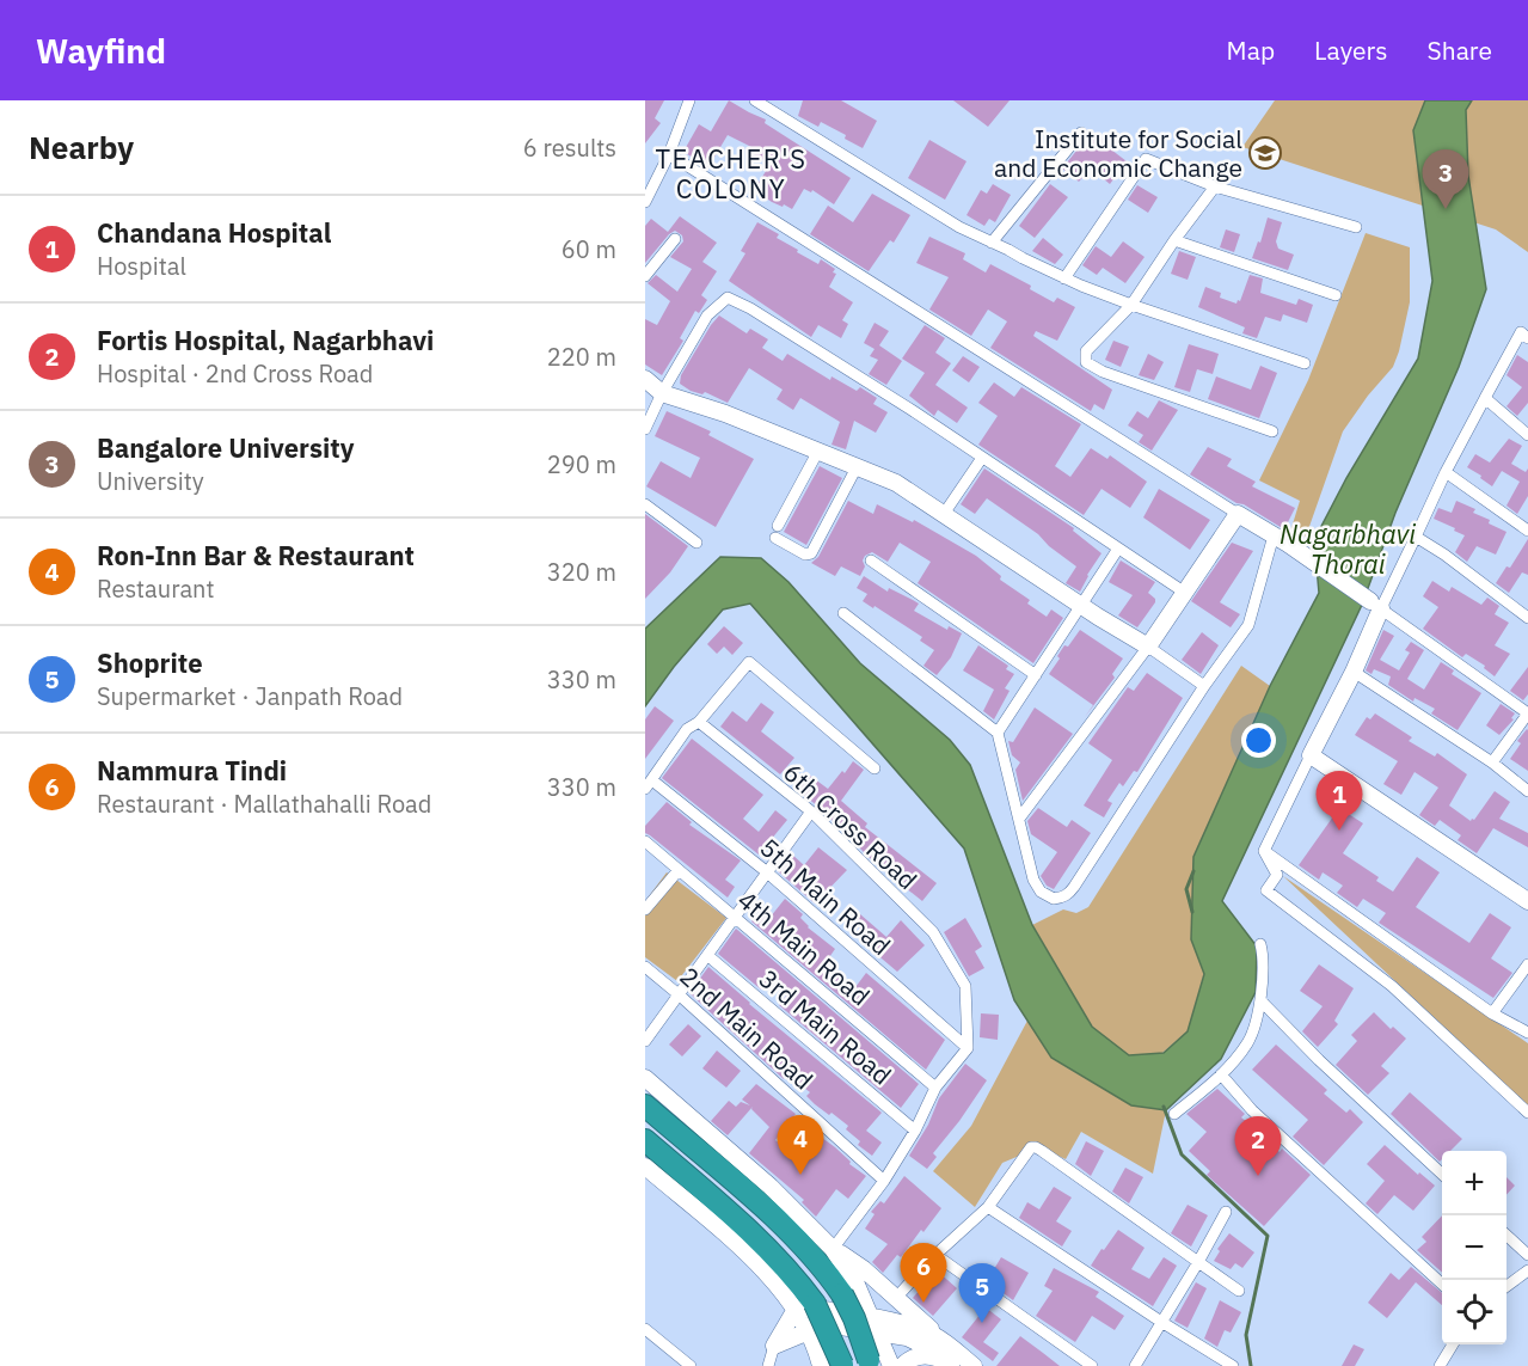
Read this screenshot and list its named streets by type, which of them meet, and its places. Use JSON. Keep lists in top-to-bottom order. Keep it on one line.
{"streets":{"street":["6th Cross Road","5th Main Road","4th Main Road","3rd Main Road","2nd Main Road"]},"crossings":[["6th Cross Road","5th Main Road"]],"districts":["TEACHER'S COLONY"],"water":["Nagarbhavi Thorai"],"places":{"school or university":["Institute for Social and Economic Change"]},"page":{"header":"Wayfind","nav":["Map","Layers","Share"],"heading":["Nearby","6 results"],"pins":["3","1","4","2","6","5"],"list":[{"mark":"1","name":"Chandana Hospital","note":"Hospital","value":"60 m"},{"mark":"2","name":"Fortis Hospital, Nagarbhavi","note":"Hospital · 2nd Cross Road","value":"220 m"},{"mark":"3","name":"Bangalore University","note":"University","value":"290 m"},{"mark":"4","name":"Ron-Inn Bar & Restaurant","note":"Restaurant","value":"320 m"},{"mark":"5","name":"Shoprite","note":"Supermarket · Janpath Road","value":"330 m"},{"mark":"6","name":"Nammura Tindi","note":"Restaurant · Mallathahalli Road","value":"330 m"}],"map_buttons":["+","−"]}}
